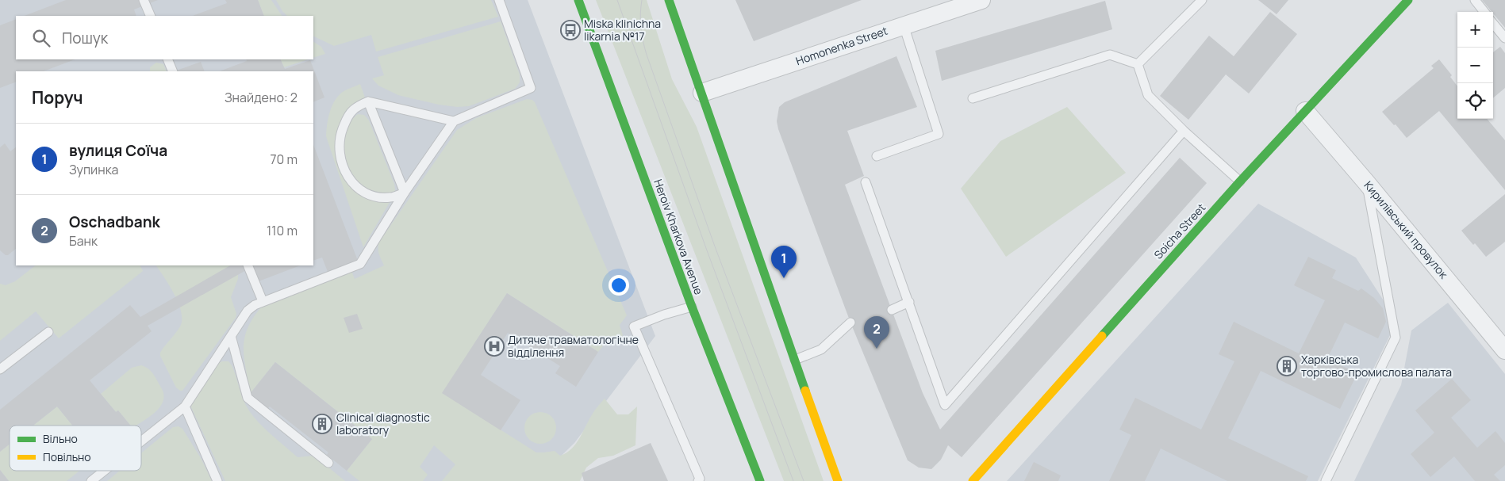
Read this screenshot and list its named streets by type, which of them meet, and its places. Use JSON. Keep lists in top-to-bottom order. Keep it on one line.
{"streets":{"main road":["Soicha Street","Heroiv Kharkova Avenue"],"street":["Homonenka Street","Кирилівський провулок"]},"crossings":[["Кирилівський провулок","Soicha Street"]],"places":{"bus stop":["Miska klinichna likarnia №17"],"hospital":["Дитяче травматологічне відділення"],"building":["Харківська торгово-промислова палата","Clinical diagnostic laboratory"]},"legend":["Вільно","Повільно"],"page":{"map_buttons":["+","−"],"search":"Пошук","heading":["Поруч","Знайдено: 2"],"list":[{"mark":"1","name":"вулиця Соїча","note":"Зупинка","value":"70 m"},{"mark":"2","name":"Oschadbank","note":"Банк","value":"110 m"}],"pins":["1","2"]}}
